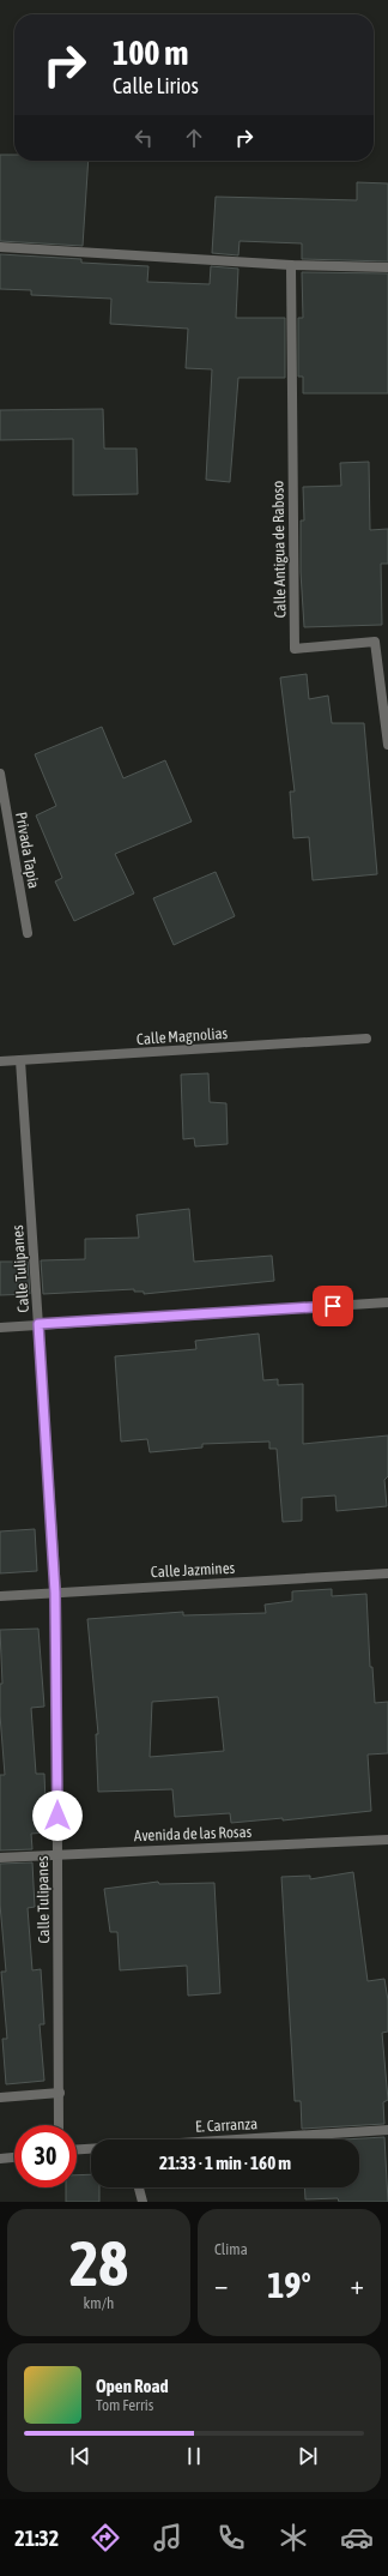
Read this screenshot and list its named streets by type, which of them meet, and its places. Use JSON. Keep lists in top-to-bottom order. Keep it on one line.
{"streets":{"street":["Calle Antigua de Raboso","Privada Tapia","Calle Magnolias","Calle Tulipanes","Calle Jazmines","Avenida de las Rosas","E. Carranza"]},"crossings":[["Calle Magnolias","Calle Tulipanes"],["Calle Tulipanes","Calle Jazmines"],["Calle Tulipanes","Avenida de las Rosas"]],"page":{"turn":["100 m","Calle Lirios"],"limit":"30","trip":"21:33 · 1 min · 160 m","tile":[["28","km/h"],"Clima"],"heat":["−","19°","+"],"song":["Open Road","Tom Ferris"],"tabs":"21:32"}}
